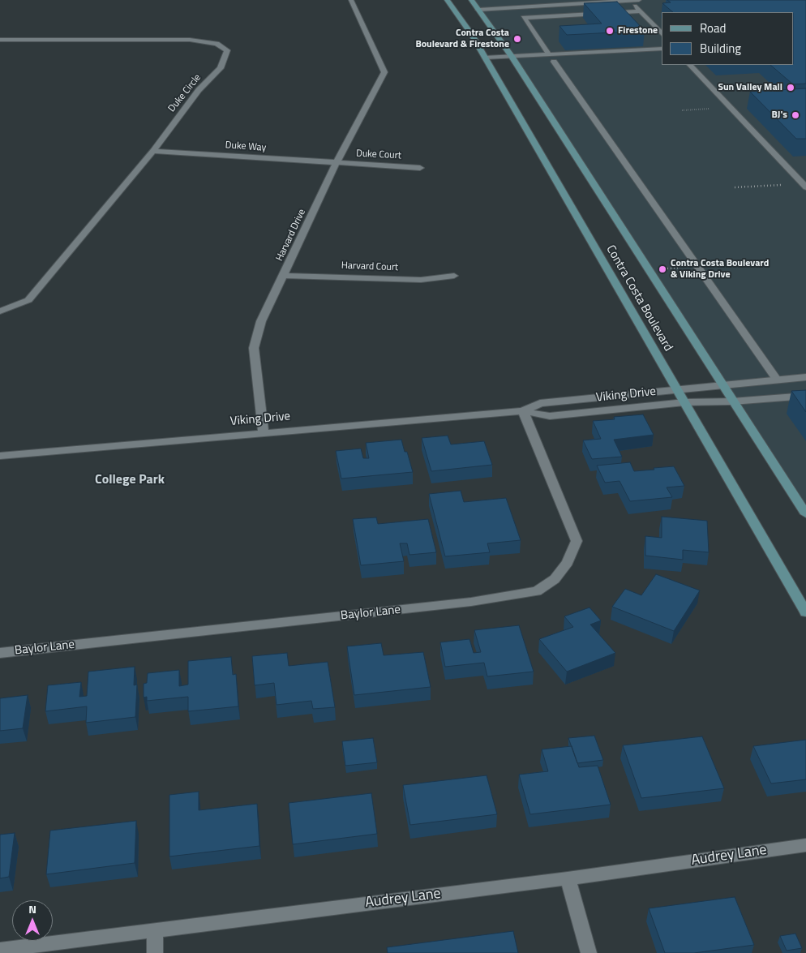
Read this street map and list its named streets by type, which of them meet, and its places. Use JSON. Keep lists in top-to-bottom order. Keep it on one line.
{"streets":{"main road":["Contra Costa Boulevard"],"street":["Duke Circle","Duke Way","Duke Court","Harvard Drive","Harvard Court","Viking Drive","Baylor Lane","Audrey Lane"]},"crossings":[["Duke Circle","Duke Way"],["Duke Way","Duke Court"],["Duke Way","Harvard Drive"],["Duke Court","Harvard Drive"],["Harvard Drive","Harvard Court"],["Harvard Drive","Viking Drive"],["Contra Costa Boulevard","Viking Drive"],["Viking Drive","Baylor Lane"]],"districts":["College Park"],"places":["Firestone","Contra Costa Boulevard & Firestone","Sun Valley Mall","BJ's","Contra Costa Boulevard & Viking Drive"],"legend":["Road","Building"],"north":"top"}
